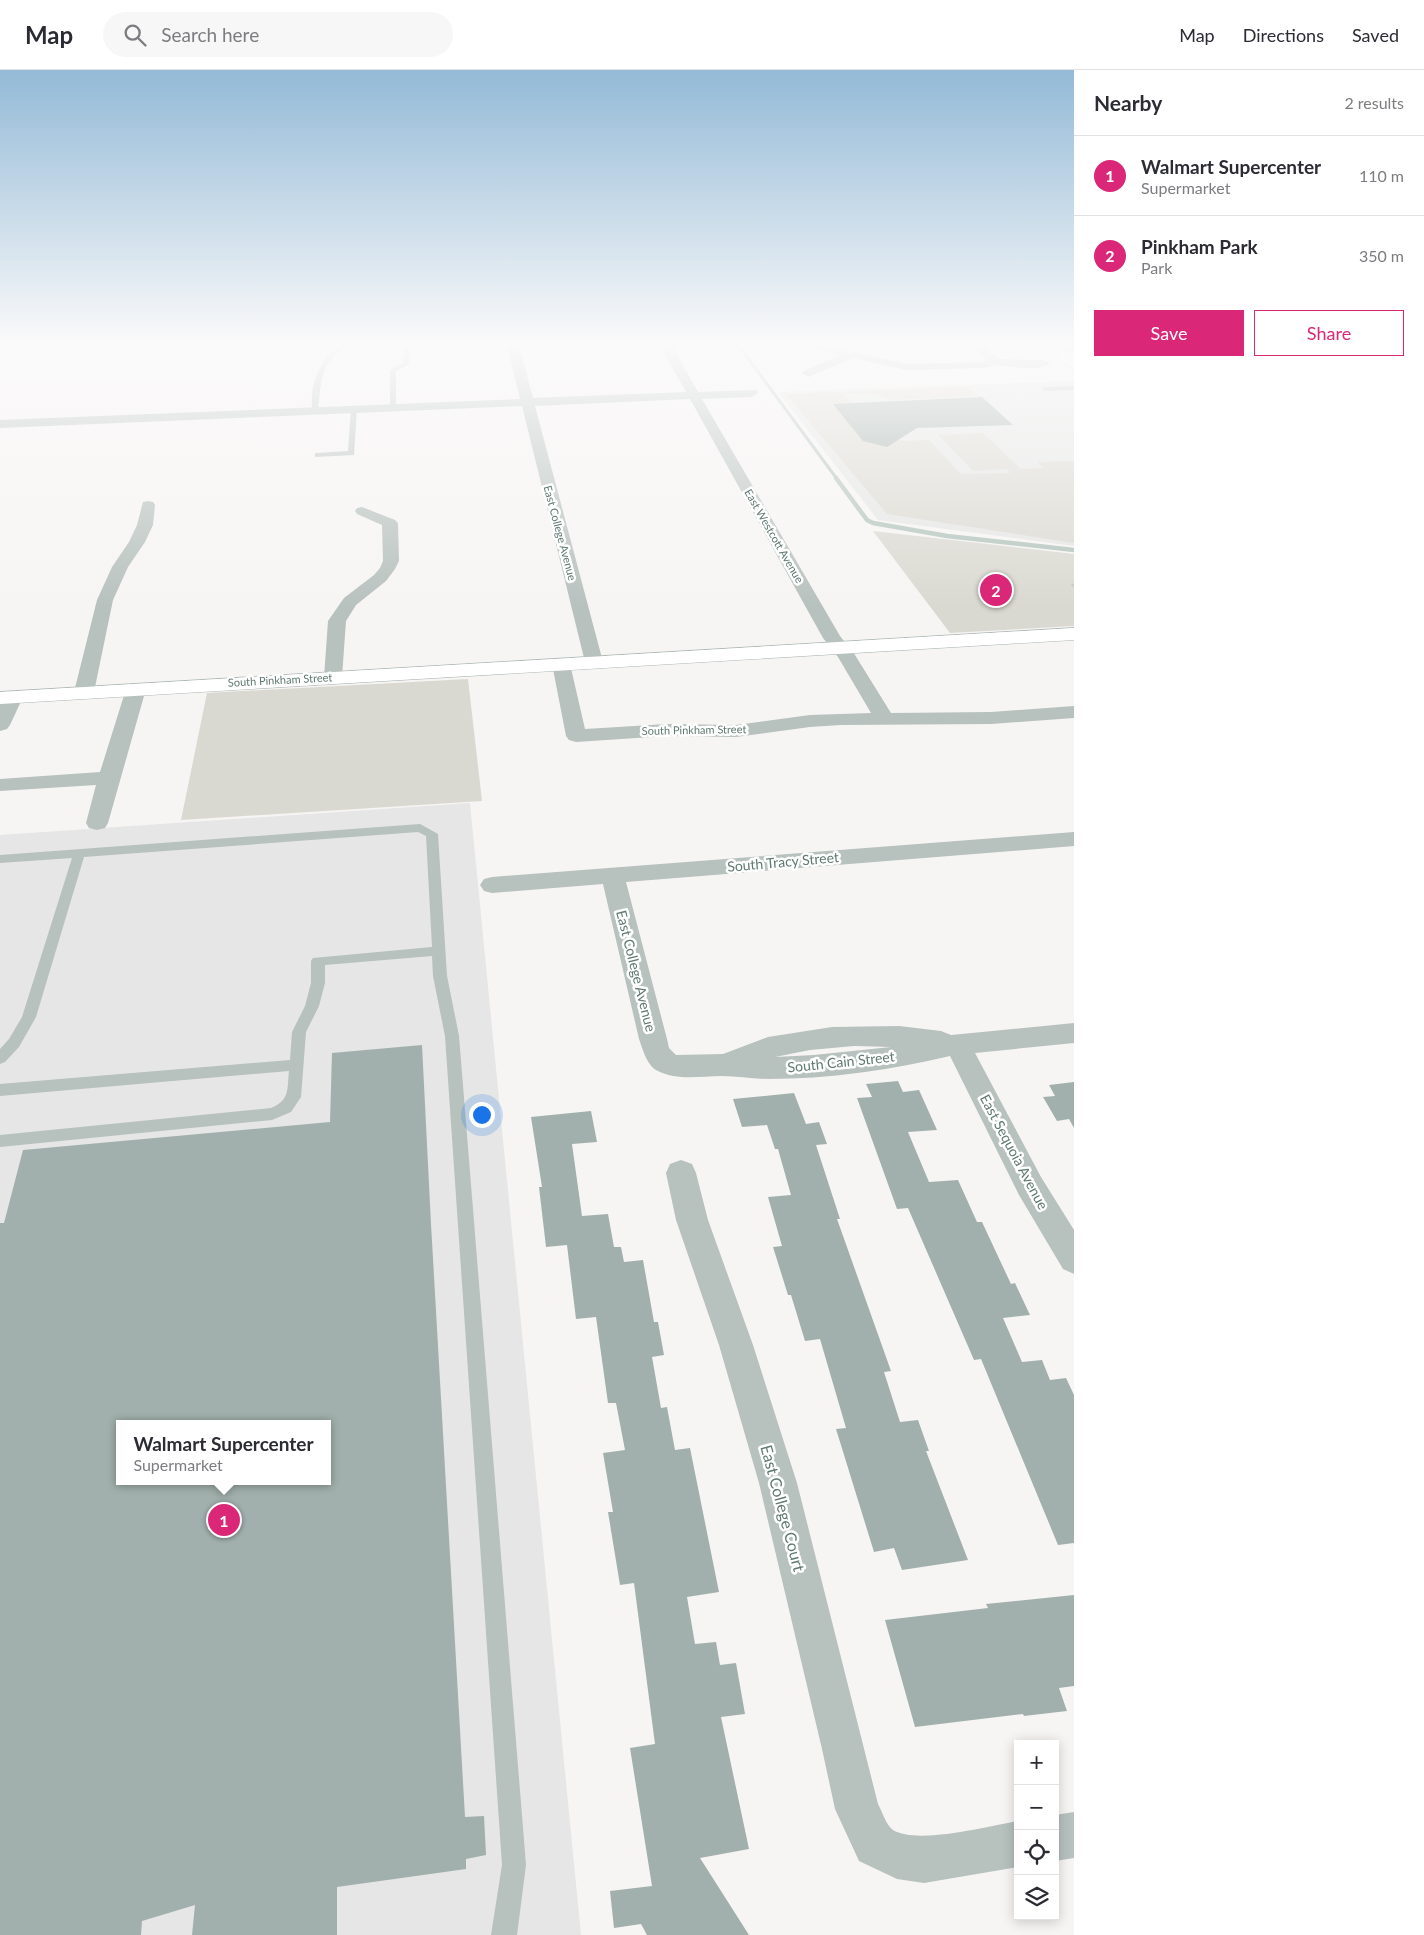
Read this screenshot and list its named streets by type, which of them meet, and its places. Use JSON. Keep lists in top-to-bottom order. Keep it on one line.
{"streets":{"street":["East College Avenue","East Westcott Avenue","South Pinkham Street","South Tracy Street","South Cain Street","East Sequoia Avenue","East College Court"]},"crossings":[["East College Avenue","South Pinkham Street"],["East College Avenue","South Tracy Street"],["East College Avenue","South Cain Street"],["East Westcott Avenue","South Pinkham Street"],["South Cain Street","East Sequoia Avenue"]],"page":{"header":"Map","search":"Search here","nav":["Map","Directions","Saved"],"heading":["Nearby","2 results"],"list":[{"mark":"1","name":"Walmart Supercenter","note":"Supermarket","value":"110 m"},{"mark":"2","name":"Pinkham Park","note":"Park","value":"350 m"}],"buttons":["Save","Share"],"pins":["2","1"],"popup":["Walmart Supercenter","Supermarket"],"map_buttons":["+","−"]}}
